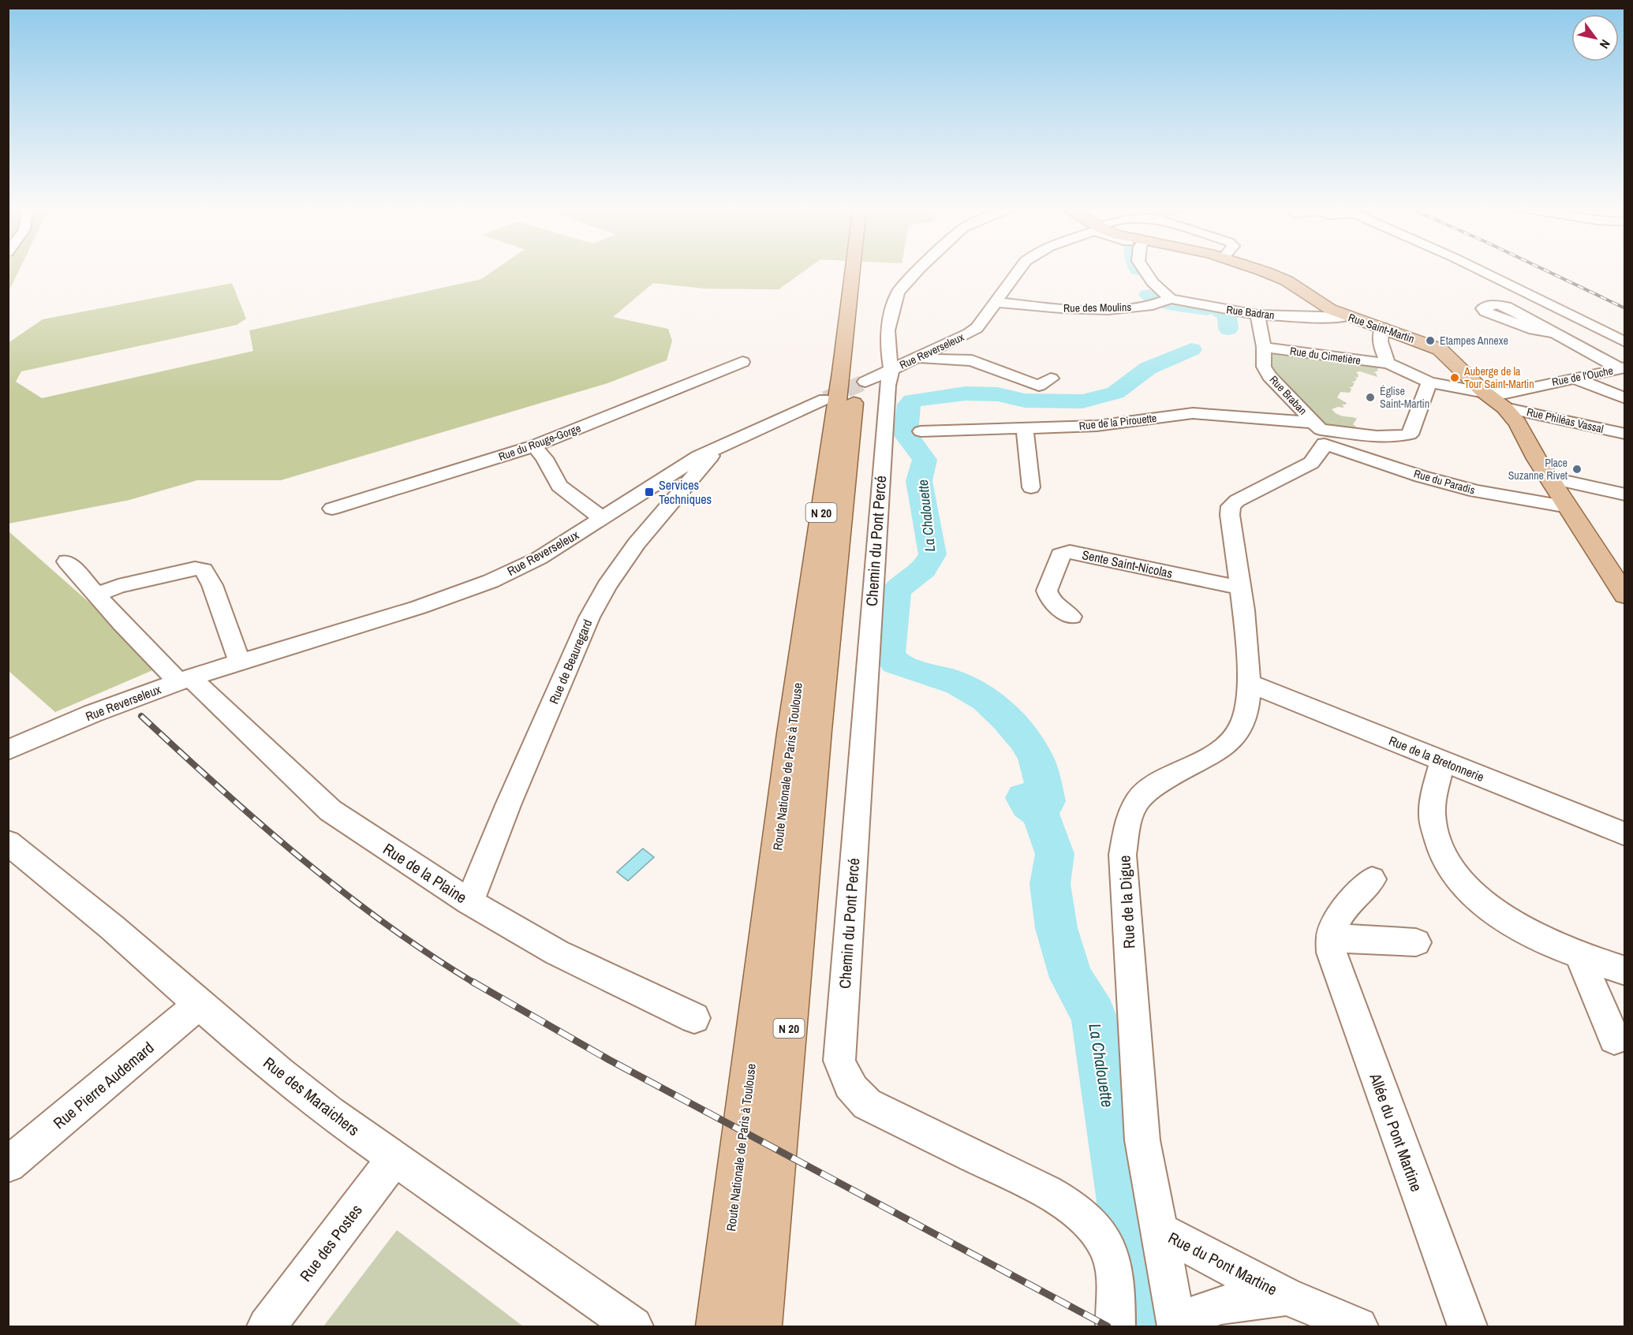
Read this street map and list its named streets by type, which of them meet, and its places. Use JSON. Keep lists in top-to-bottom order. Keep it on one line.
{"streets":{"main road":["Rue Saint-Martin","N 20","Route Nationale de Paris à Toulouse"],"street":["Rue des Moulins","Rue Badran","Rue Reverseleux","Rue du Cimetière","Rue de l'Ouche","Rue Braban","Rue Philéas Vassal","Rue de la Pirouette","Rue du Rouge-Gorge","Rue du Paradis","Chemin du Pont Percé","Sente Saint-Nicolas","Rue de Beauregard","Rue de la Bretonnerie","Rue de la Plaine","Rue de la Digue","Rue Pierre Audemard","Rue des Maraichers","Allée du Pont Martine","Rue des Postes","Rue du Pont Martine"]},"crossings":[["Rue des Moulins","Rue Badran"],["Rue des Moulins","Rue Reverseleux"],["Rue Badran","Rue Saint-Martin"],["Rue Badran","Rue Braban"],["Rue Saint-Martin","Rue de l'Ouche"],["Rue Saint-Martin","Rue Philéas Vassal"],["Rue Saint-Martin","Rue du Paradis"],["Rue Reverseleux","Chemin du Pont Percé"],["Rue Reverseleux","Rue de Beauregard"],["Rue Reverseleux","Rue de la Plaine"],["Rue du Cimetière","Rue Braban"],["Rue Braban","Rue de la Pirouette"],["Rue Braban","Rue du Paradis"],["Rue Braban","Rue de la Digue"],["Rue de la Pirouette","Rue du Paradis"],["Rue de la Pirouette","Rue de la Digue"],["Rue du Paradis","Rue de la Digue"],["Sente Saint-Nicolas","Rue de la Digue"],["Rue de Beauregard","Rue de la Plaine"],["Rue de la Bretonnerie","Rue de la Digue"],["Rue de la Digue","Rue du Pont Martine"],["Rue Pierre Audemard","Rue des Maraichers"],["Rue des Maraichers","Rue des Postes"]],"water":["La Chalouette"],"places":{"other":["Etampes Annexe","Auberge de la Tour Saint-Martin","Église Saint-Martin","Place Suzanne Rivet"],"transit":["Services Techniques"]},"north":"bottom right"}
